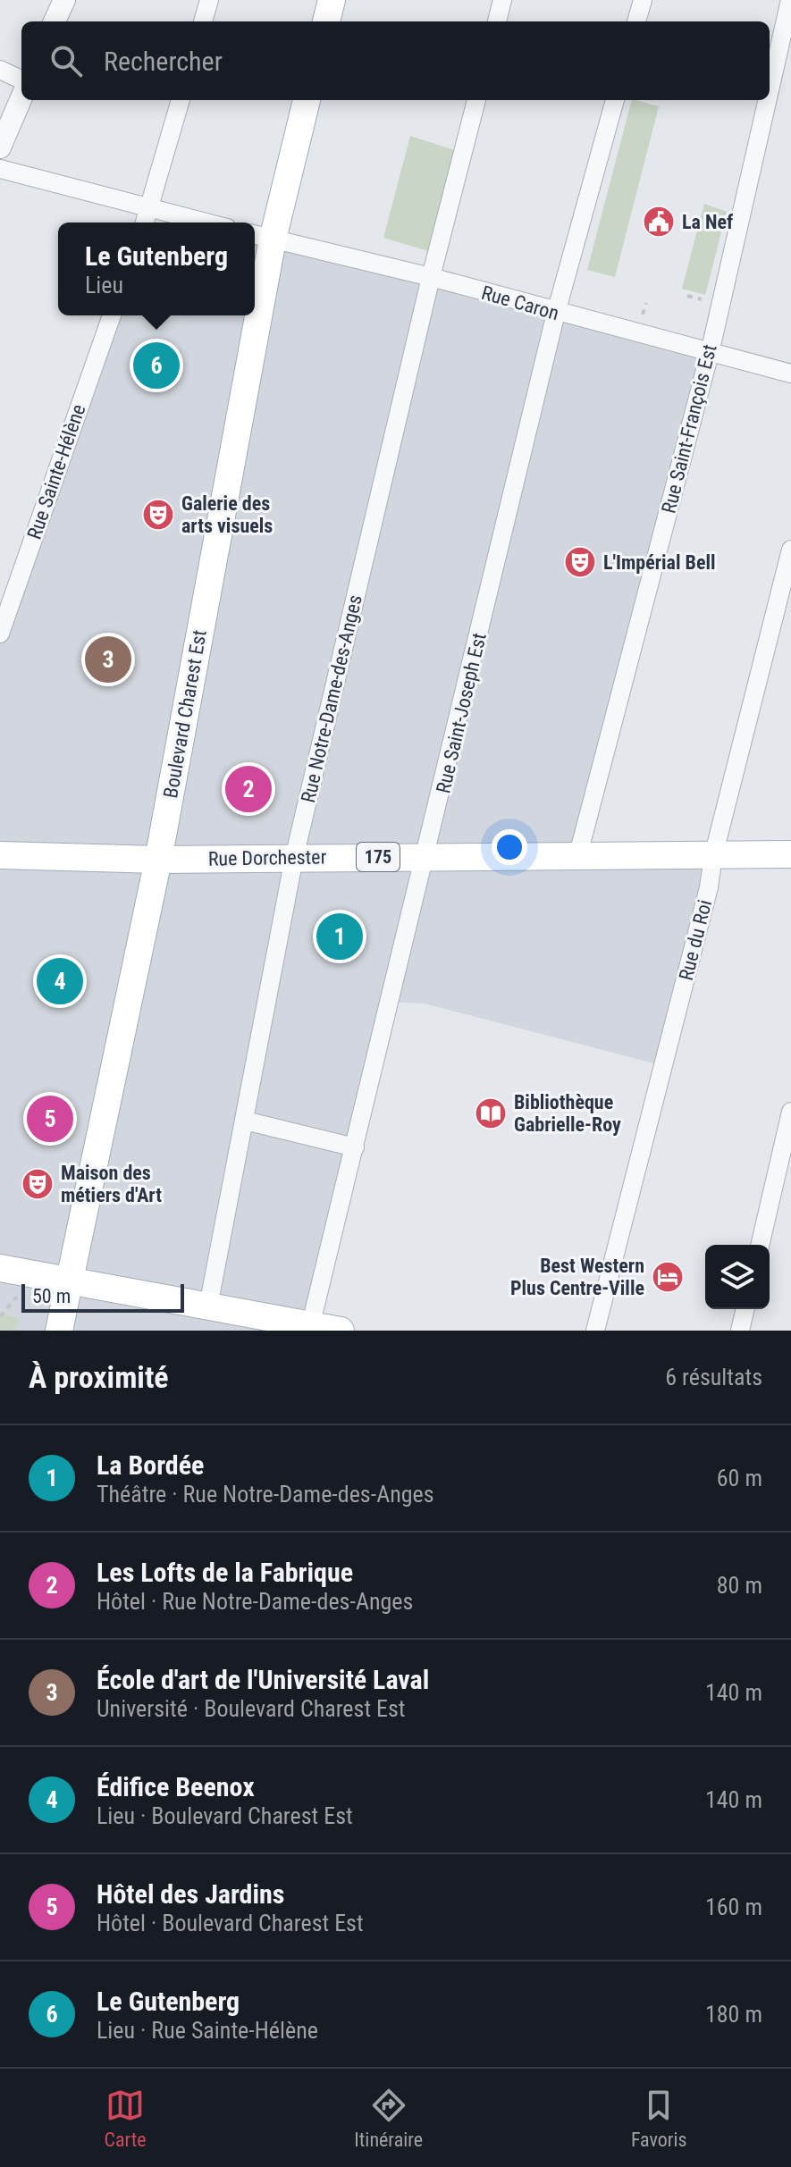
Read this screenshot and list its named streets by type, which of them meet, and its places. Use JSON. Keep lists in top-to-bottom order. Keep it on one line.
{"streets":{"main road":["Boulevard Charest Est","175","Rue Dorchester"],"street":["Rue Caron","Rue Saint-François Est","Rue Sainte-Hélène","Rue Notre-Dame-des-Anges","Rue Saint-Joseph Est","Rue du Roi"]},"crossings":[["Rue Caron","Rue Saint-François Est"],["Rue Caron","Rue Notre-Dame-des-Anges"],["Rue Caron","Rue Saint-Joseph Est"],["Rue Caron","Boulevard Charest Est"],["Rue Saint-François Est","Rue Dorchester"],["Rue Notre-Dame-des-Anges","Rue Dorchester"],["Rue Saint-Joseph Est","Rue Dorchester"],["Boulevard Charest Est","Rue Dorchester"],["Rue Dorchester","Rue du Roi"]],"places":{"public building":["La Nef"],"theatre":["Galerie des arts visuels","L'Impérial Bell","Maison des métiers d'Art"],"library":["Bibliothèque Gabrielle-Roy"],"hotel":["Best Western Plus Centre-Ville"]},"scale_bar":"50 m","page":{"search":"Rechercher","popup":["Le Gutenberg","Lieu"],"pins":["6","3","2","1","4","5"],"scale":"50 m","heading":["À proximité","6 résultats"],"list":[{"mark":"1","name":"La Bordée","note":"Théâtre · Rue Notre-Dame-des-Anges","value":"60 m"},{"mark":"2","name":"Les Lofts de la Fabrique","note":"Hôtel · Rue Notre-Dame-des-Anges","value":"80 m"},{"mark":"3","name":"École d'art de l'Université Laval","note":"Université · Boulevard Charest Est","value":"140 m"},{"mark":"4","name":"Édifice Beenox","note":"Lieu · Boulevard Charest Est","value":"140 m"},{"mark":"5","name":"Hôtel des Jardins","note":"Hôtel · Boulevard Charest Est","value":"160 m"},{"mark":"6","name":"Le Gutenberg","note":"Lieu · Rue Sainte-Hélène","value":"180 m"}],"nav":["Carte","Itinéraire","Favoris"]}}
